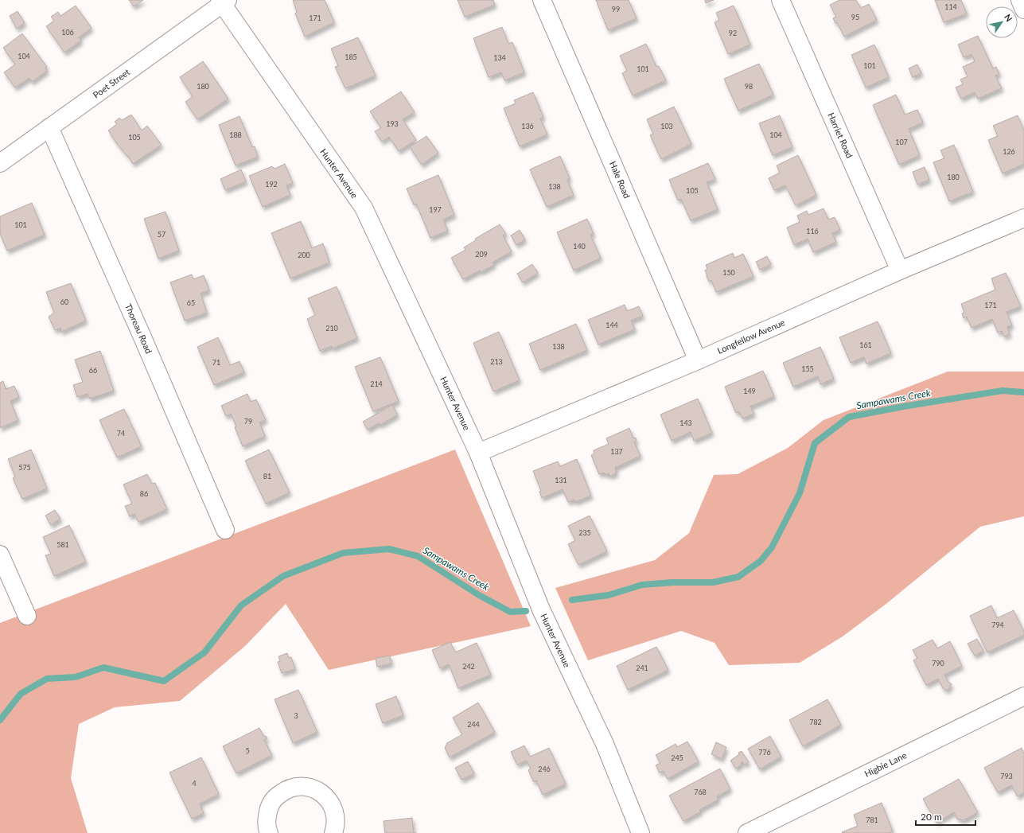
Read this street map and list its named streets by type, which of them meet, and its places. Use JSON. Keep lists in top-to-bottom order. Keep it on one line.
{"streets":{"street":["Poet Street","Harriet Road","Hunter Avenue","Hale Road","Thoreau Road","Longfellow Avenue","Higbie Lane"]},"crossings":[["Poet Street","Hunter Avenue"],["Poet Street","Thoreau Road"],["Harriet Road","Longfellow Avenue"],["Hunter Avenue","Longfellow Avenue"],["Hale Road","Longfellow Avenue"]],"water":["Sampawams Creek"],"house_numbers":["114","99","95","171","106","92","104","185","134","101","101","180","98","193","136","103","188","104","105","107","126","180","192","138","105","197","101","116","57","140","209","200","150","60","65","171","144","210","161","138","213","71","155","66","214","149","79","143","74","137","575","81","131","86","235","581","794","790","242","241","3","782","244","5","776","245","246","793","4","768","781"],"scale_bar":"20 m","north":"top right"}
